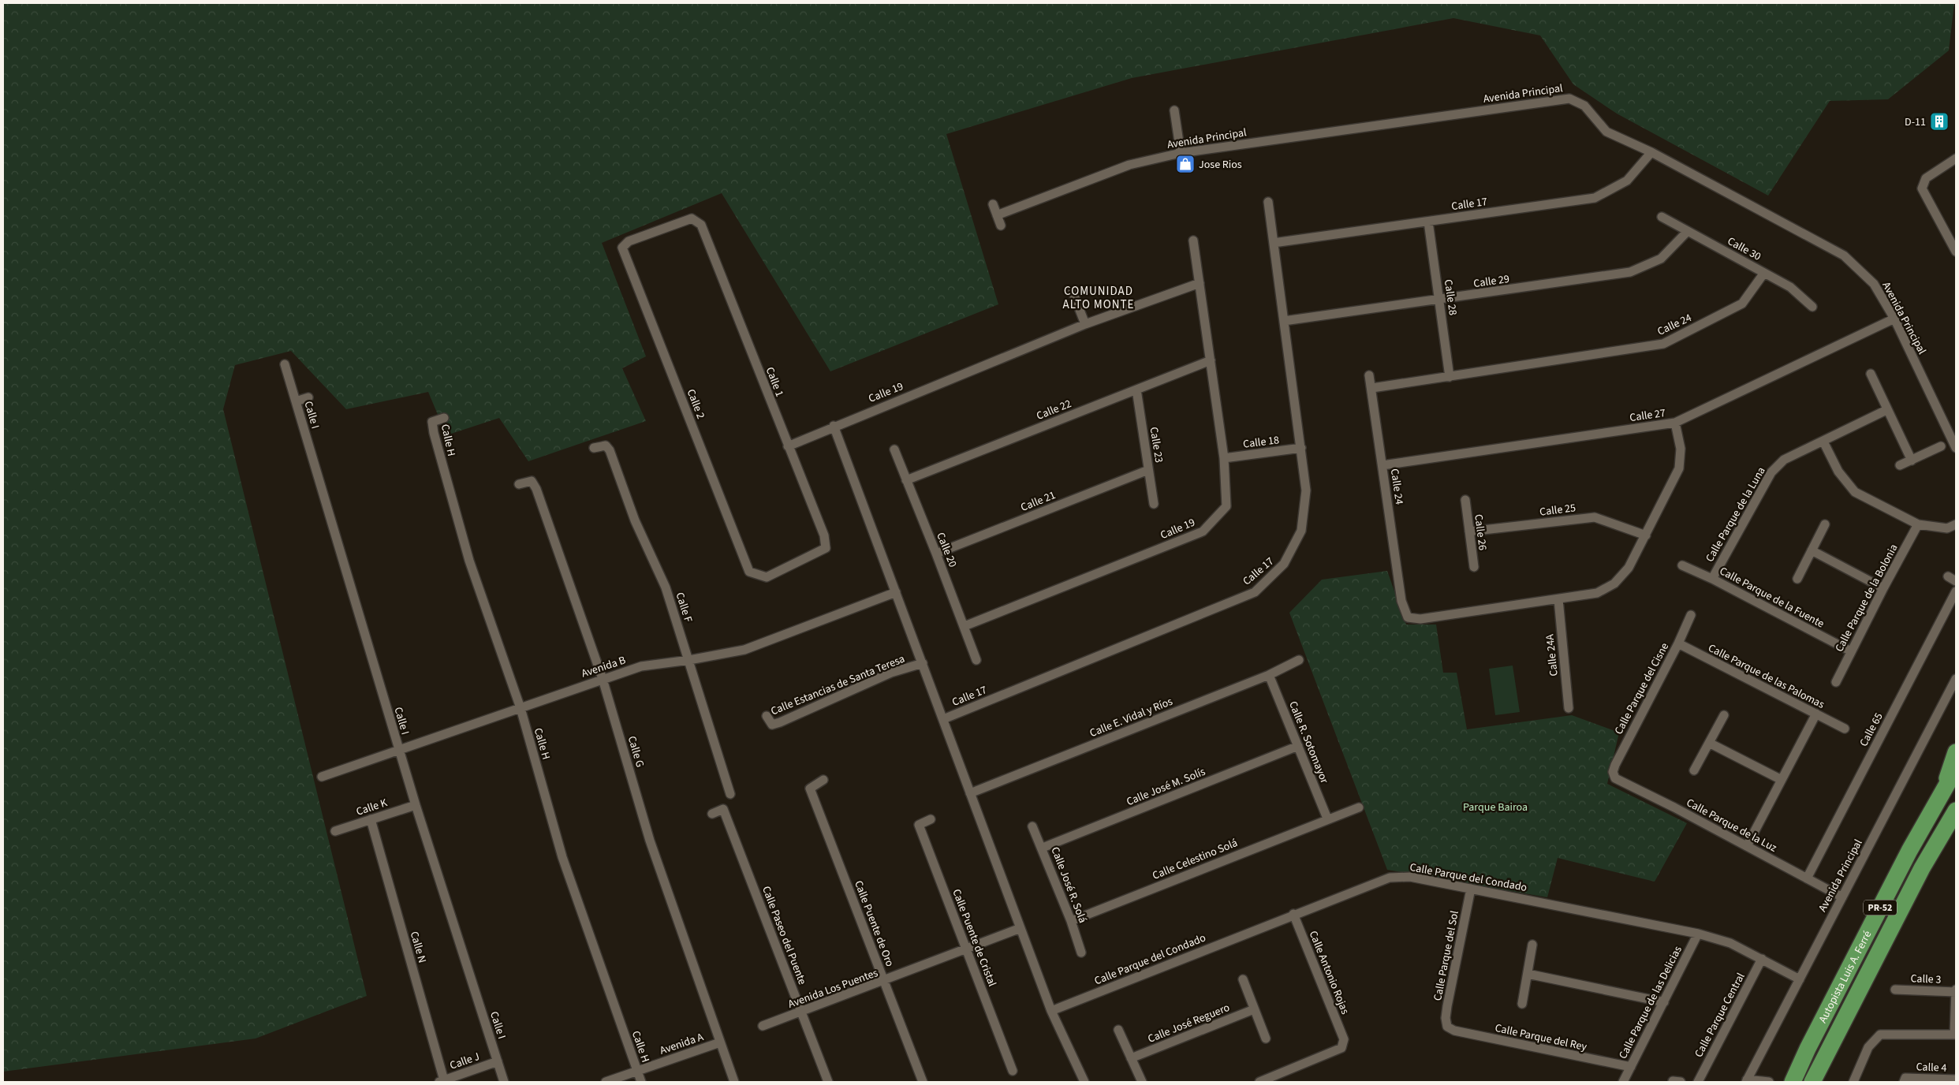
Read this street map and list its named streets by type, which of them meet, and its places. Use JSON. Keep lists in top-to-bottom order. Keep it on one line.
{"streets":{"highway":["PR-52","Autopista Luis A. Ferré"],"street":["Avenida Principal","Calle 17","Calle 30","Calle 29","Calle 28","Calle 24","Calle 1","Calle 19","Calle 2","Calle 22","Calle I","Calle 27","Calle H","Calle 18","Calle 23","Calle 21","Calle 25","Calle Parque de la Luna","Calle 26","Calle 20","Calle Parque de la Fuente","Calle Parque de la Bolonia","Calle F","Calle 24A","Avenida B","Calle Parque de las Palomas","Calle Estancias de Santa Teresa","Calle Parque del Cisne","Calle E. Vidal y Ríos","Calle 65","Calle R. Sotomayor","Calle G","Calle José M. Solís","Calle K","Calle Parque de la Luz","Calle Celestino Solá","Calle Parque del Condado","Calle José R. Solá","Calle Puente de Oro","Calle Paseo del Puente","Calle Puente de Cristal","Calle N","Calle Parque del Sol","Calle Antonio Rojas","Calle 3","Avenida Los Puentes","Calle Parque de las Delicias","Calle Parque Central","Calle José Reguero","Calle Parque del Rey","Avenida A","Calle J","Calle 4"]},"crossings":[["Avenida Principal","Calle 17"],["Avenida Principal","Calle 27"],["Avenida Principal","Calle Parque de la Luz"],["Avenida Principal","Calle Parque del Condado"],["Calle 17","Calle 29"],["Calle 17","Calle 28"],["Calle 17","Calle 18"],["Calle 30","Calle 29"],["Calle 30","Calle 24"],["Calle 29","Calle 28"],["Calle 28","Calle 24"],["Calle 24","Calle 27"],["Calle 24","Calle 25"],["Calle 24","Calle 24A"],["Calle 1","Calle 19"],["Calle 1","Calle 2"],["Calle 19","Calle 22"],["Calle 19","Calle 18"],["Calle 19","Calle 20"],["Calle 22","Calle 23"],["Calle 22","Calle 20"],["Calle I","Avenida B"],["Calle I","Calle K"],["Calle I","Calle J"],["Calle H","Avenida B"],["Calle H","Avenida A"],["Calle 23","Calle 21"],["Calle 21","Calle 20"],["Calle 25","Calle 26"],["Calle Parque de la Luna","Calle Parque de la Fuente"],["Calle Parque de la Fuente","Calle Parque de la Bolonia"],["Calle F","Avenida B"],["Avenida B","Calle G"],["Calle Parque de las Palomas","Calle Parque del Cisne"],["Calle Parque del Cisne","Calle Parque de la Luz"],["Calle E. Vidal y Ríos","Calle R. Sotomayor"],["Calle 65","Calle Parque de la Luz"],["Calle R. Sotomayor","Calle José M. Solís"],["Calle R. Sotomayor","Calle Celestino Solá"],["Calle G","Avenida A"],["Calle José M. Solís","Calle José R. Solá"],["Calle K","Calle N"],["Calle Celestino Solá","Calle José R. Solá"],["Calle Parque del Condado","Calle Parque del Sol"],["Calle Parque del Condado","Calle Antonio Rojas"],["Calle Parque del Condado","Calle Parque de las Delicias"],["Calle Parque del Condado","Calle Parque Central"],["Calle Puente de Oro","Avenida Los Puentes"],["Calle Paseo del Puente","Avenida Los Puentes"],["Calle Puente de Cristal","Avenida Los Puentes"],["Calle N","Calle J"],["Calle Parque del Sol","Calle Parque del Rey"],["Calle Parque de las Delicias","Calle Parque del Rey"]],"districts":["COMUNIDAD ALTO MONTE"],"parks":["Parque Bairoa"],"places":{"building":["D-11"],"shop":["Jose Rios"]}}
